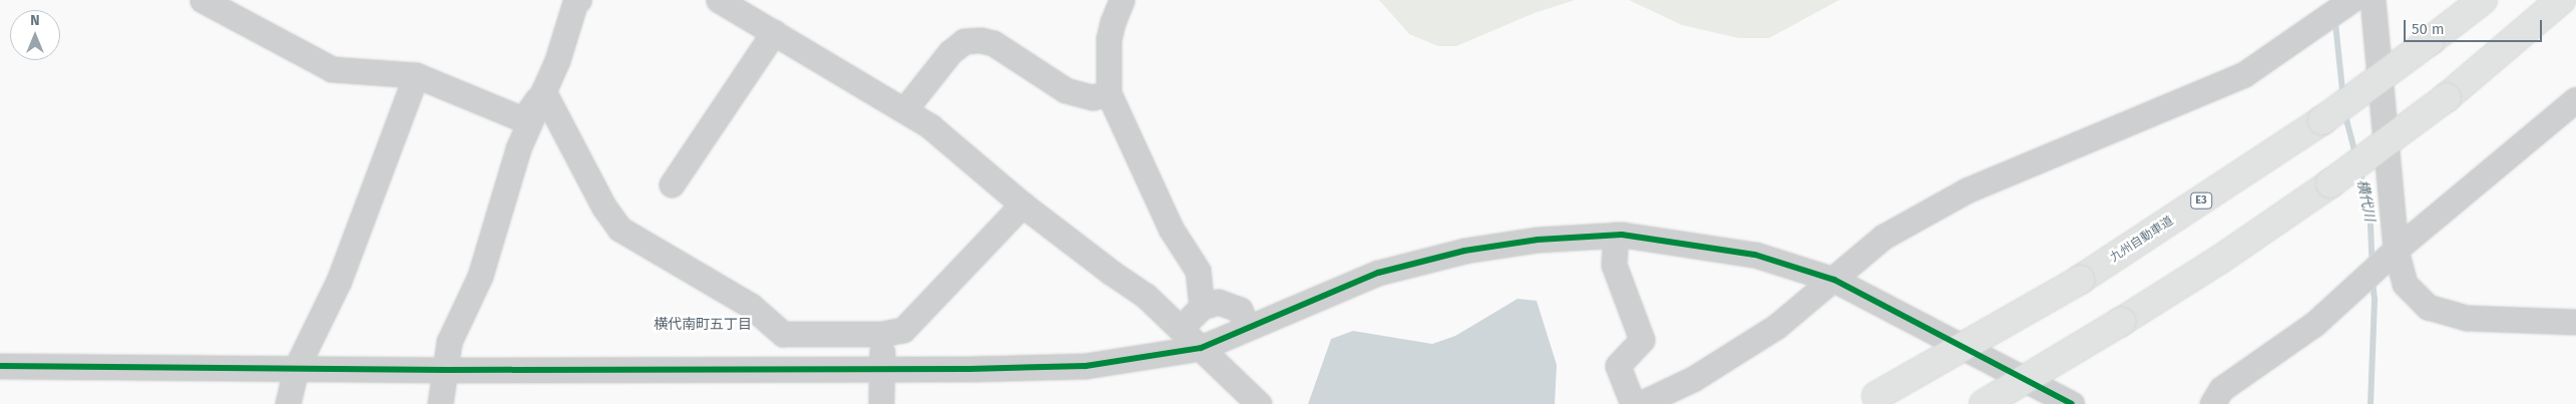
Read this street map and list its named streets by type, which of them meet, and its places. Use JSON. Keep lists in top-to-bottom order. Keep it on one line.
{"streets":{"highway":["E3","九州自動車道"]},"districts":["横代南町五丁目"],"water":["横代川"],"scale_bar":"50 m","north":"top"}
